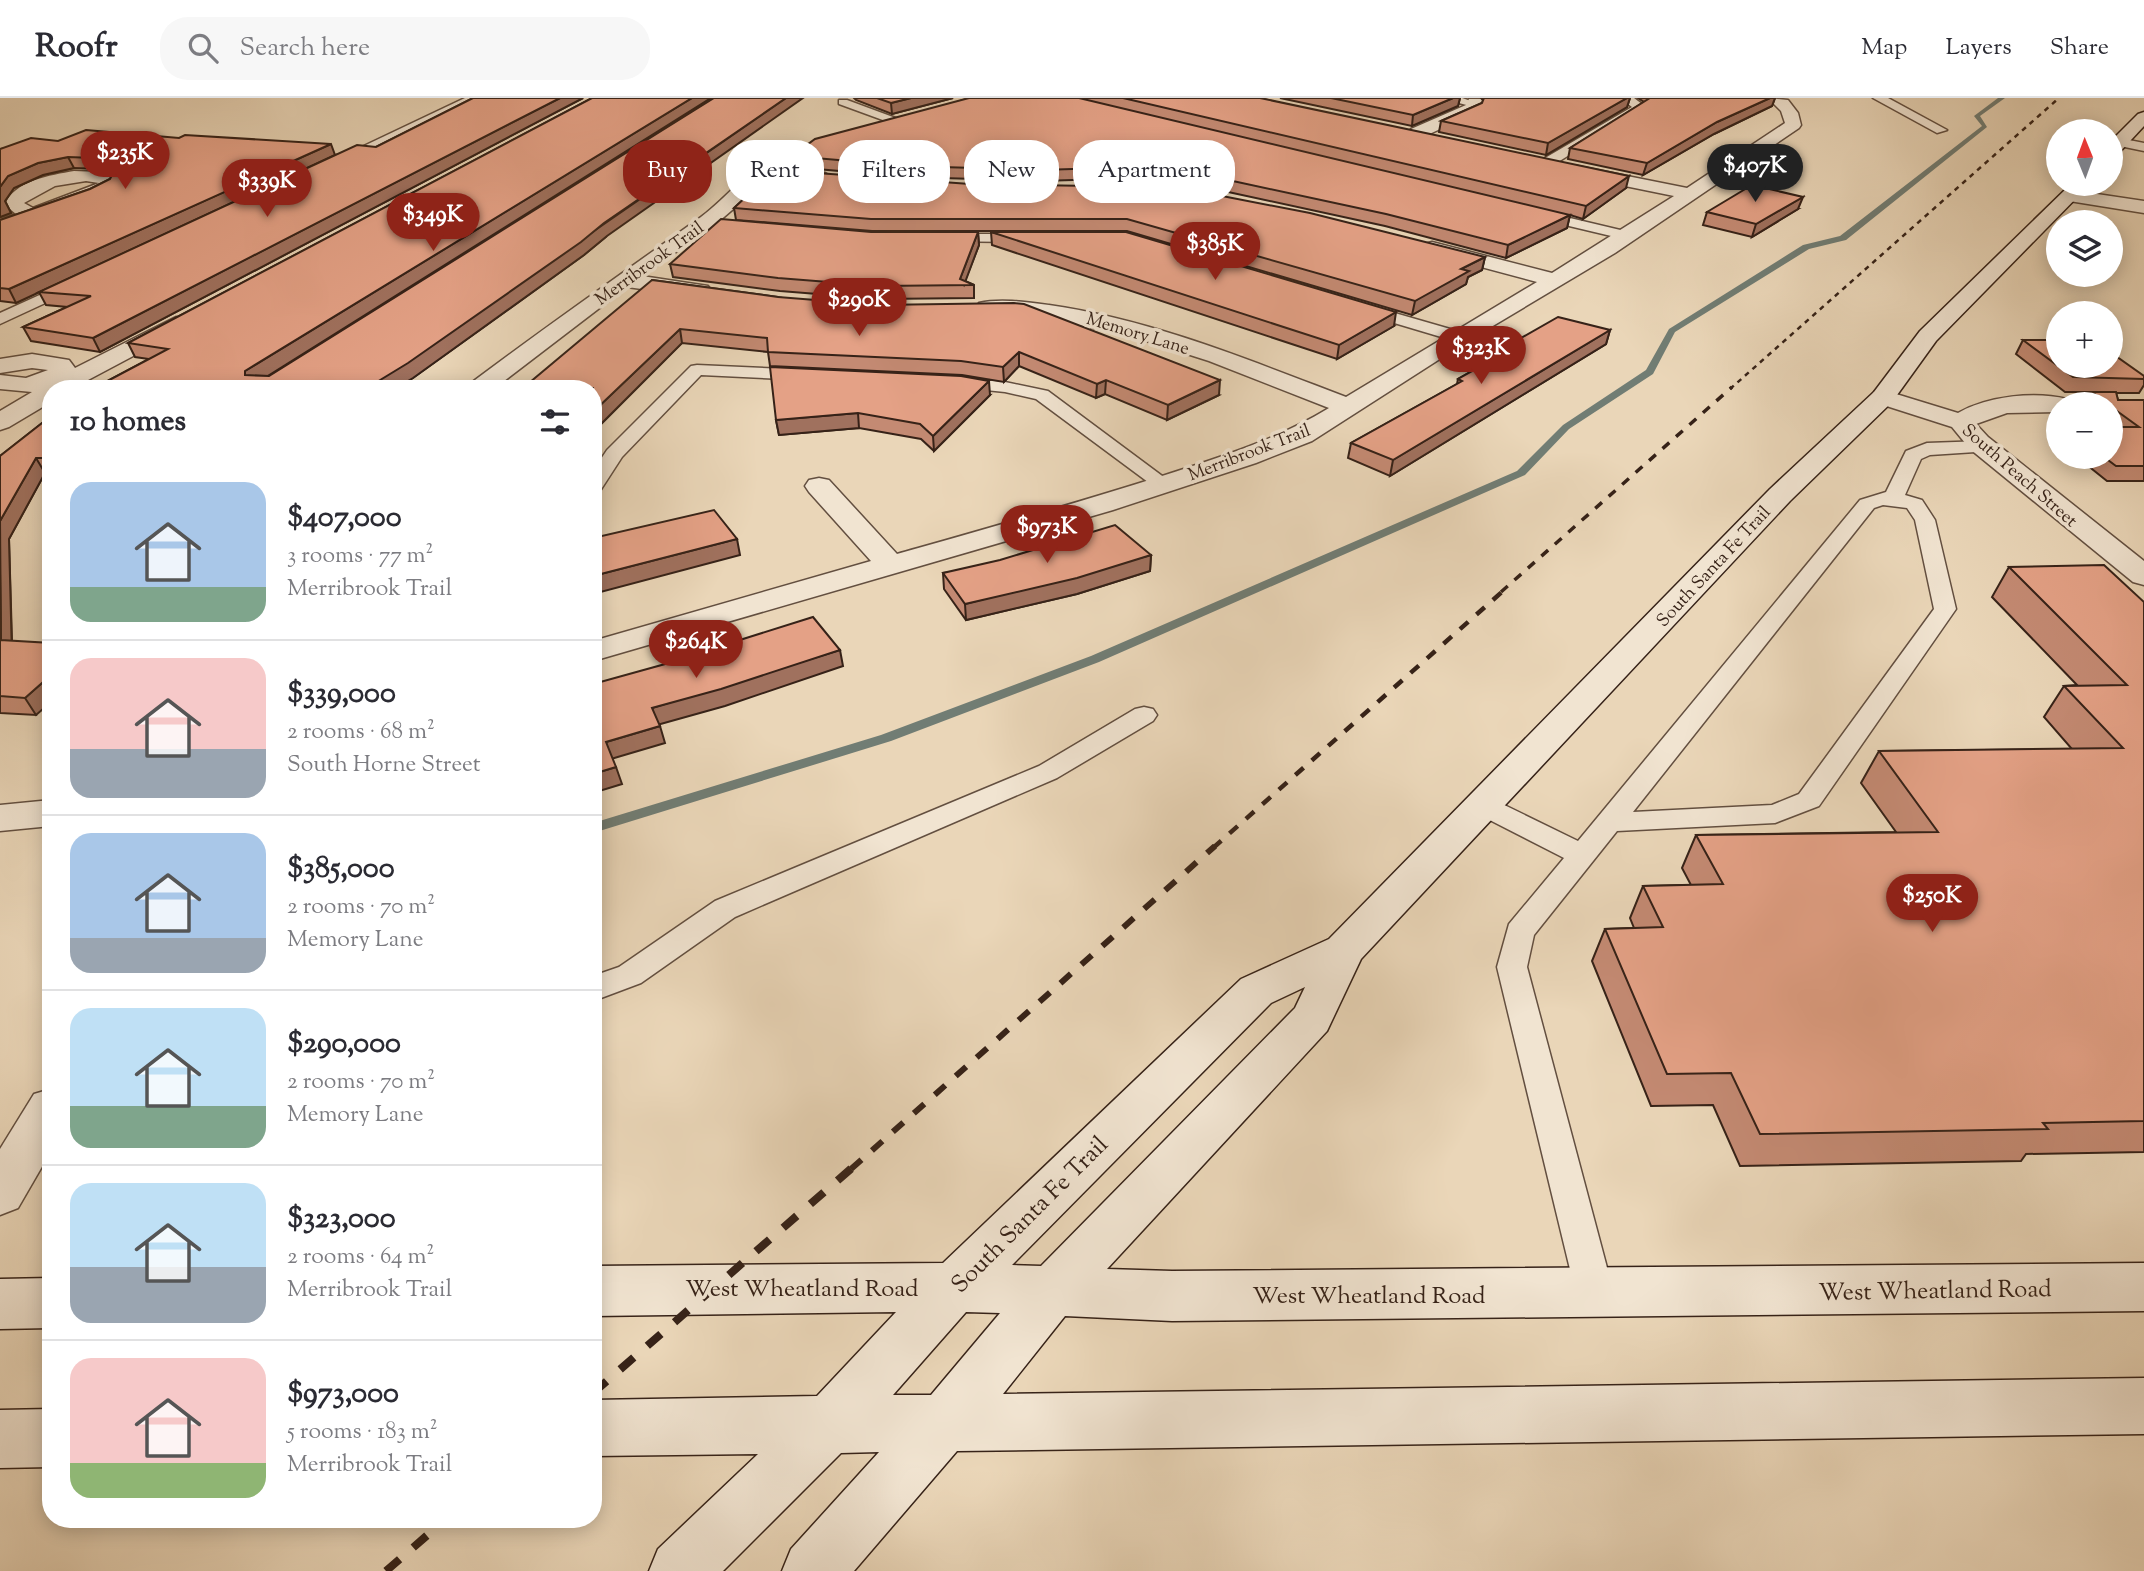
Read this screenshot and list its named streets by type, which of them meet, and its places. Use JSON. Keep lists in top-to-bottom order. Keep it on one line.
{"streets":{"street":["Merribrook Trail","Memory Lane","South Peach Street","South Santa Fe Trail","West Wheatland Road"]},"crossings":[["Merribrook Trail","Memory Lane"],["South Peach Street","South Santa Fe Trail"],["South Santa Fe Trail","West Wheatland Road"]],"north":"top","page":{"header":"Roofr","search":"Search here","nav":["Map","Layers","Share"],"map_buttons":["+","−"],"price":["$235K","$407K","$339K","$349K","$385K","$290K","$323K","$973K","$264K","$250K"],"chip":["Buy","Rent","Filters","New","Apartment"],"heading":"10 homes","list":[{"name":"$407,000","note":"3 rooms · 77 m² · Merribrook Trail"},{"name":"$339,000","note":"2 rooms · 68 m² · South Horne Street"},{"name":"$385,000","note":"2 rooms · 70 m² · Memory Lane"},{"name":"$290,000","note":"2 rooms · 70 m² · Memory Lane"},{"name":"$323,000","note":"2 rooms · 64 m² · Merribrook Trail"},{"name":"$973,000","note":"5 rooms · 183 m² · Merribrook Trail"}]}}
